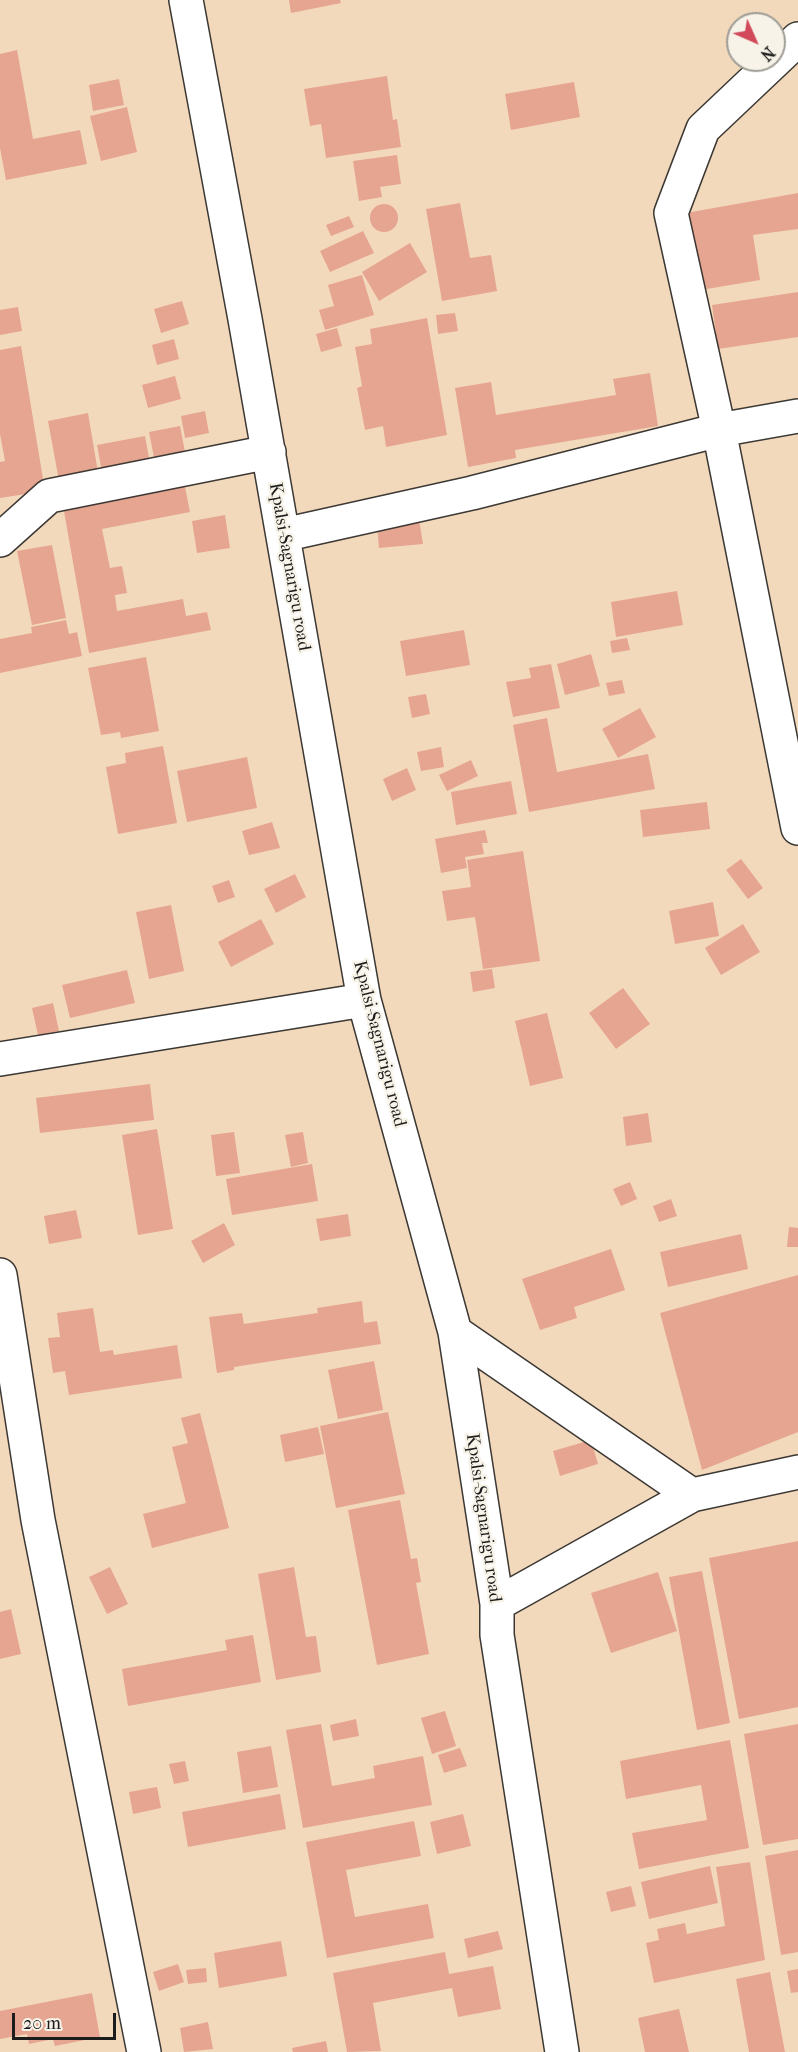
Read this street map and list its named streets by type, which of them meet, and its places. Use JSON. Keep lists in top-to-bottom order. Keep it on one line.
{"streets":{"street":["Kpalsi-Sagnarigu road"]},"scale_bar":"20 m","north":"bottom right"}
